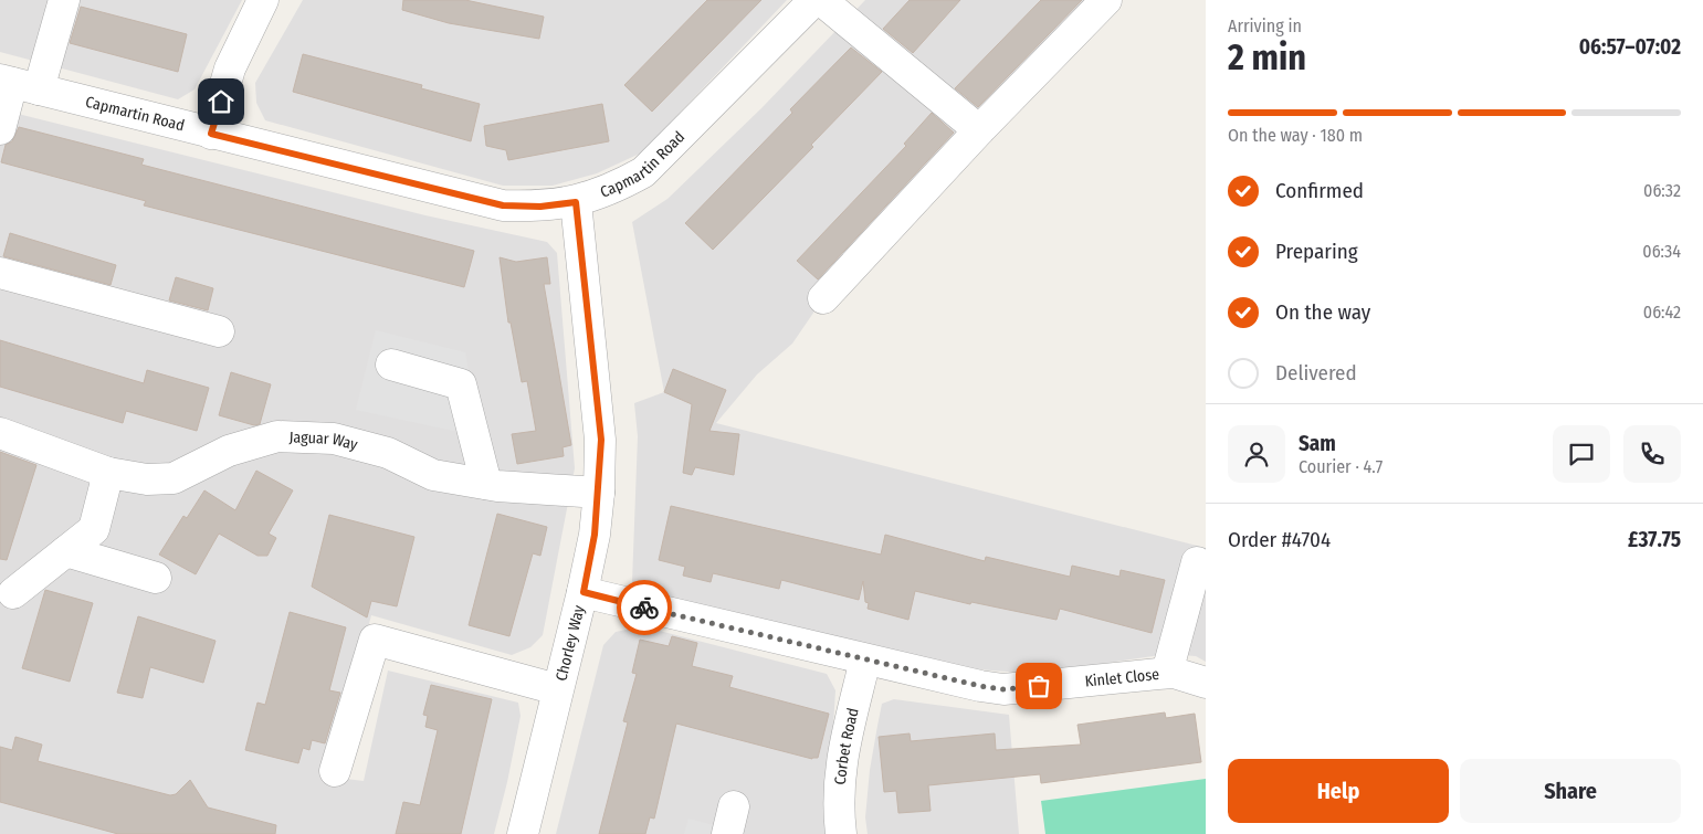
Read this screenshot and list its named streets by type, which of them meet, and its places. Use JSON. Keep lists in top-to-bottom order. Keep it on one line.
{"streets":{"street":["Capmartin Road","Jaguar Way","Chorley Way","Kinlet Close","Corbet Road"]},"crossings":[["Capmartin Road","Chorley Way"],["Jaguar Way","Chorley Way"],["Chorley Way","Kinlet Close"],["Kinlet Close","Corbet Road"]],"page":{"heading":["2 min","Arriving in","06:57–07:02"],"panel":["Sam","Courier · 4.7","Order #4704","£37.75"],"bar":"On the way · 180 m","list":[["Confirmed","06:32"],["Preparing","06:34"],["On the way","06:42"],"Delivered"],"buttons":["Help","Share"]}}
